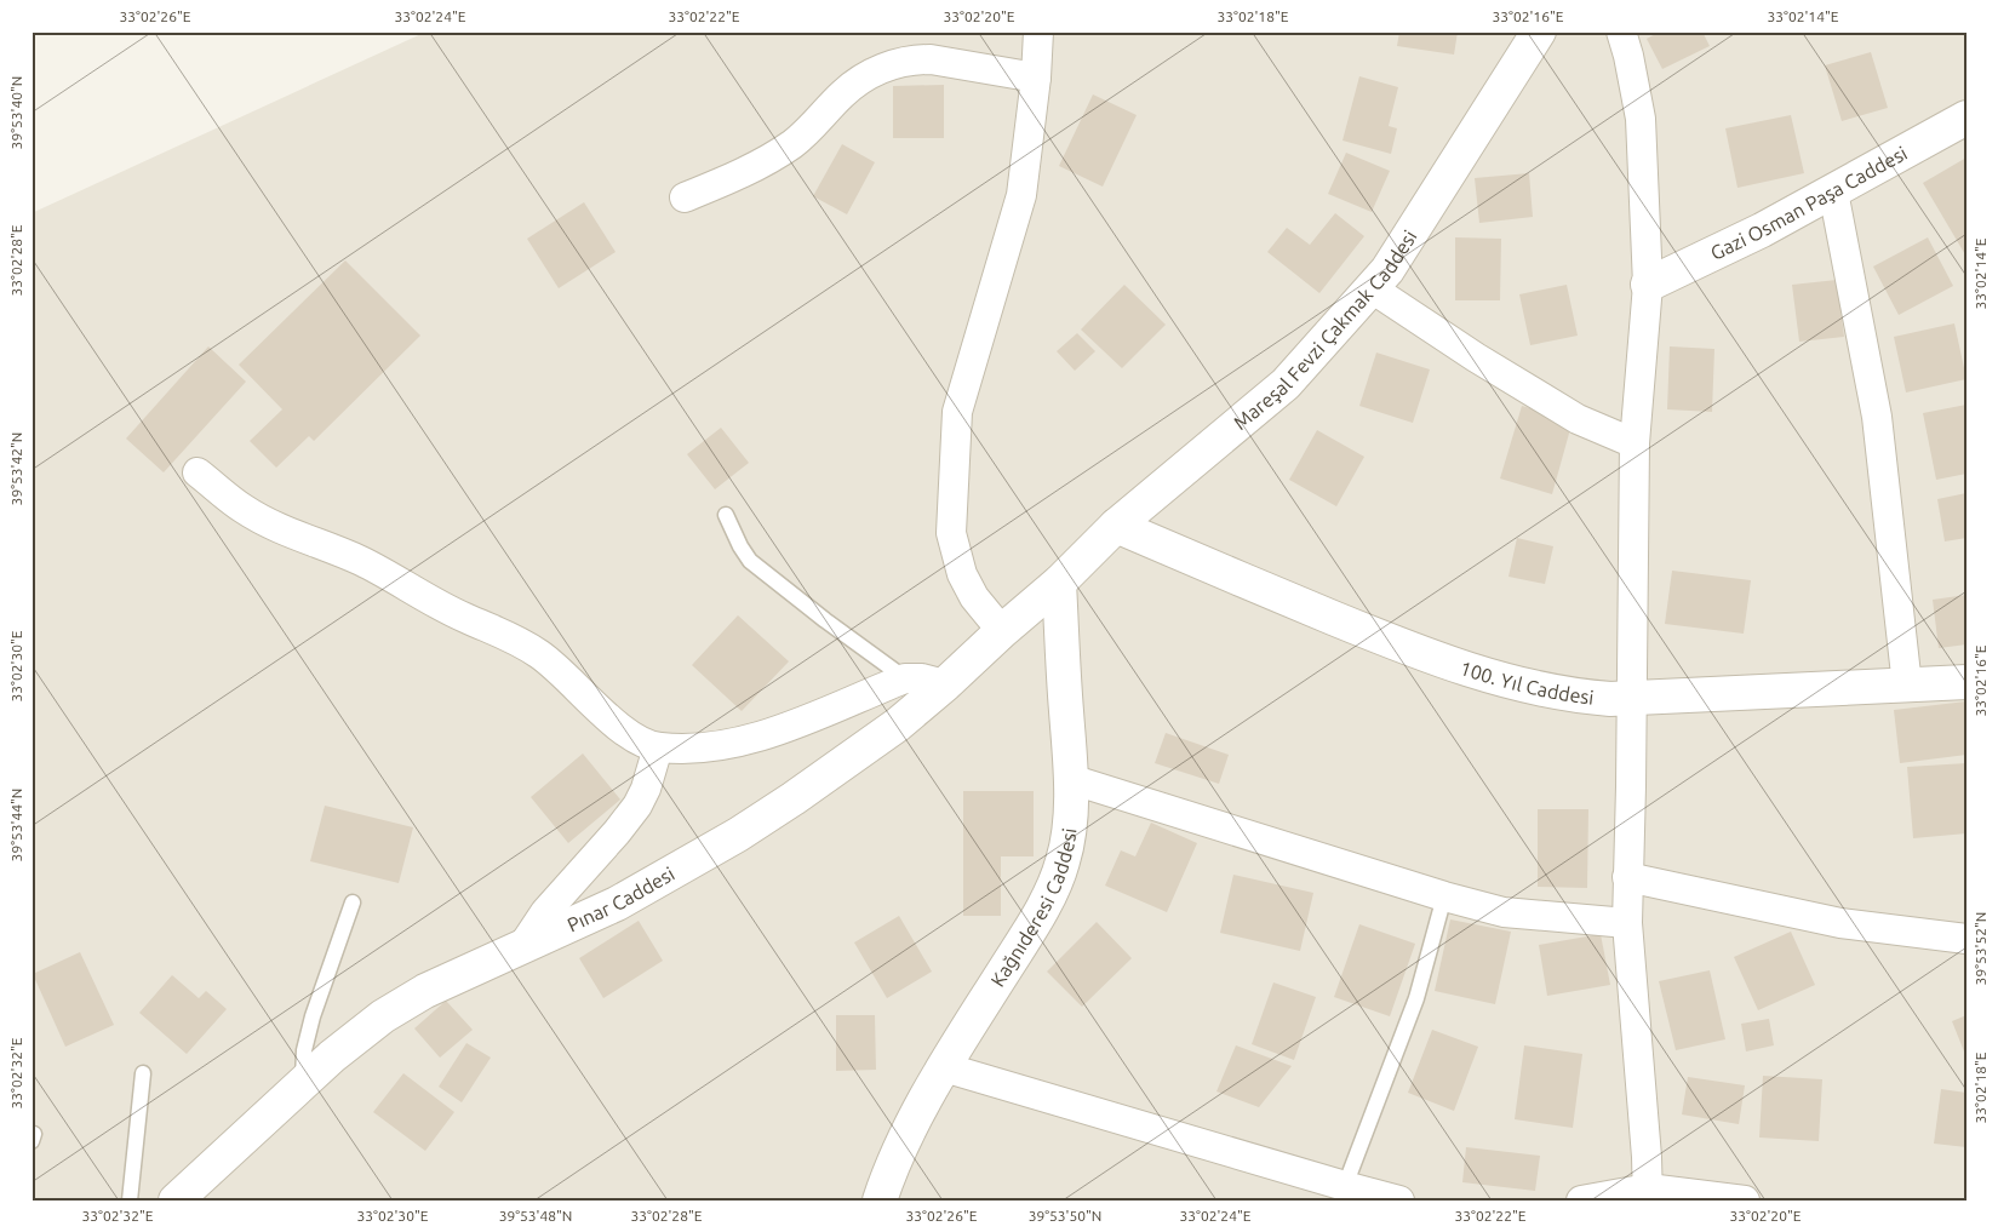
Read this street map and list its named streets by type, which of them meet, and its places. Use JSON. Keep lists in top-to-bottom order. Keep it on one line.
{"streets":{"street":["Gazi Osman Paşa Caddesi","Mareşal Fevzi Çakmak Caddesi","100. Yıl Caddesi","Pınar Caddesi","Kağnıderesi Caddesi"]},"crossings":[["Mareşal Fevzi Çakmak Caddesi","100. Yıl Caddesi"],["Mareşal Fevzi Çakmak Caddesi","Pınar Caddesi"],["Mareşal Fevzi Çakmak Caddesi","Kağnıderesi Caddesi"],["Pınar Caddesi","Kağnıderesi Caddesi"]],"coordinates":["33°02'26\"E","33°02'24\"E","33°02'22\"E","33°02'20\"E","33°02'18\"E","33°02'16\"E","33°02'14\"E","39°53'40\"N","33°02'28\"E","39°53'42\"N","33°02'30\"E","39°53'44\"N","39°53'52\"N","33°02'32\"E","39°53'48\"N","39°53'50\"N"]}
